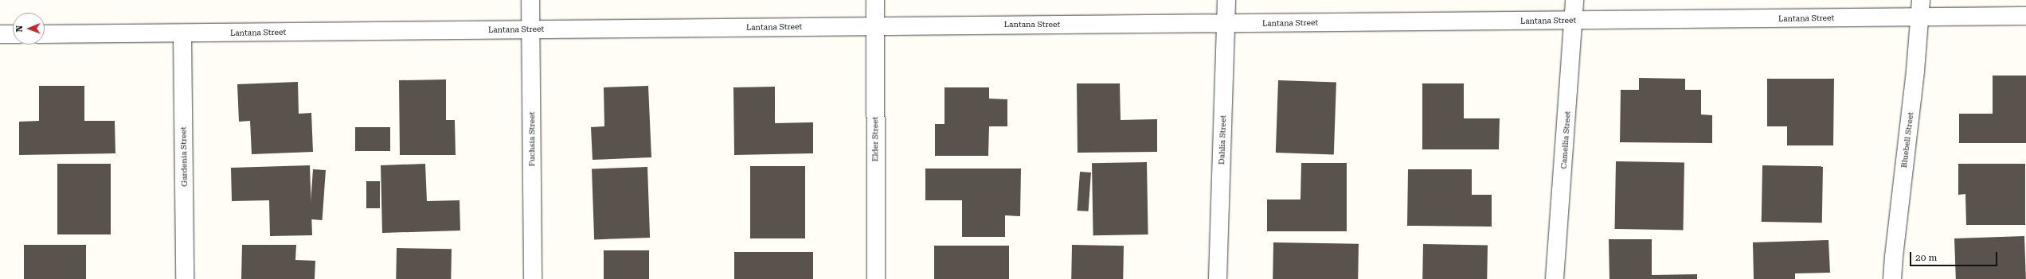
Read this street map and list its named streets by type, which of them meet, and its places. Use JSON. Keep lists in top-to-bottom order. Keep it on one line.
{"streets":{"street":["Lantana Street","Fuchsia Street","Elder Street","Dahlia Street","Camellia Street","Bluebell Street","Gardenia Street"]},"crossings":[["Lantana Street","Fuchsia Street"],["Lantana Street","Elder Street"],["Lantana Street","Dahlia Street"],["Lantana Street","Camellia Street"],["Lantana Street","Bluebell Street"],["Lantana Street","Gardenia Street"]],"scale_bar":"20 m","north":"left"}
